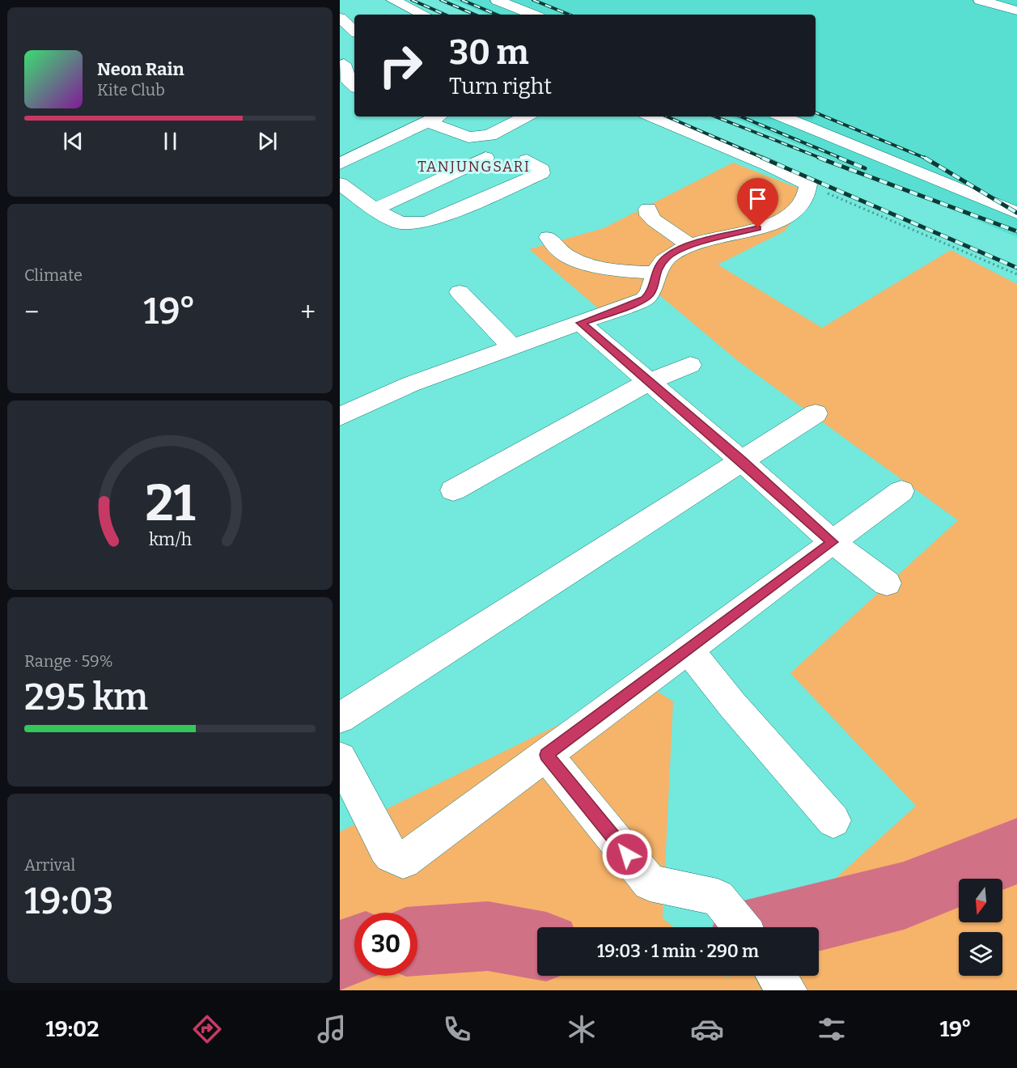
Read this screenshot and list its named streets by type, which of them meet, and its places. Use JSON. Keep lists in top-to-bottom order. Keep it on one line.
{"districts":["TANJUNGSARI"],"north":"bottom","page":{"turn":["30 m","Turn right"],"song":["Neon Rain","Kite Club"],"tile":["Climate",["Range · 59%","295 km"],["Arrival","19:03"]],"heat":["−","19°","+"],"limit":"30","trip":"19:03 · 1 min · 290 m","tabs":["19:02","19°"],"gauge":["21","km/h"]}}
